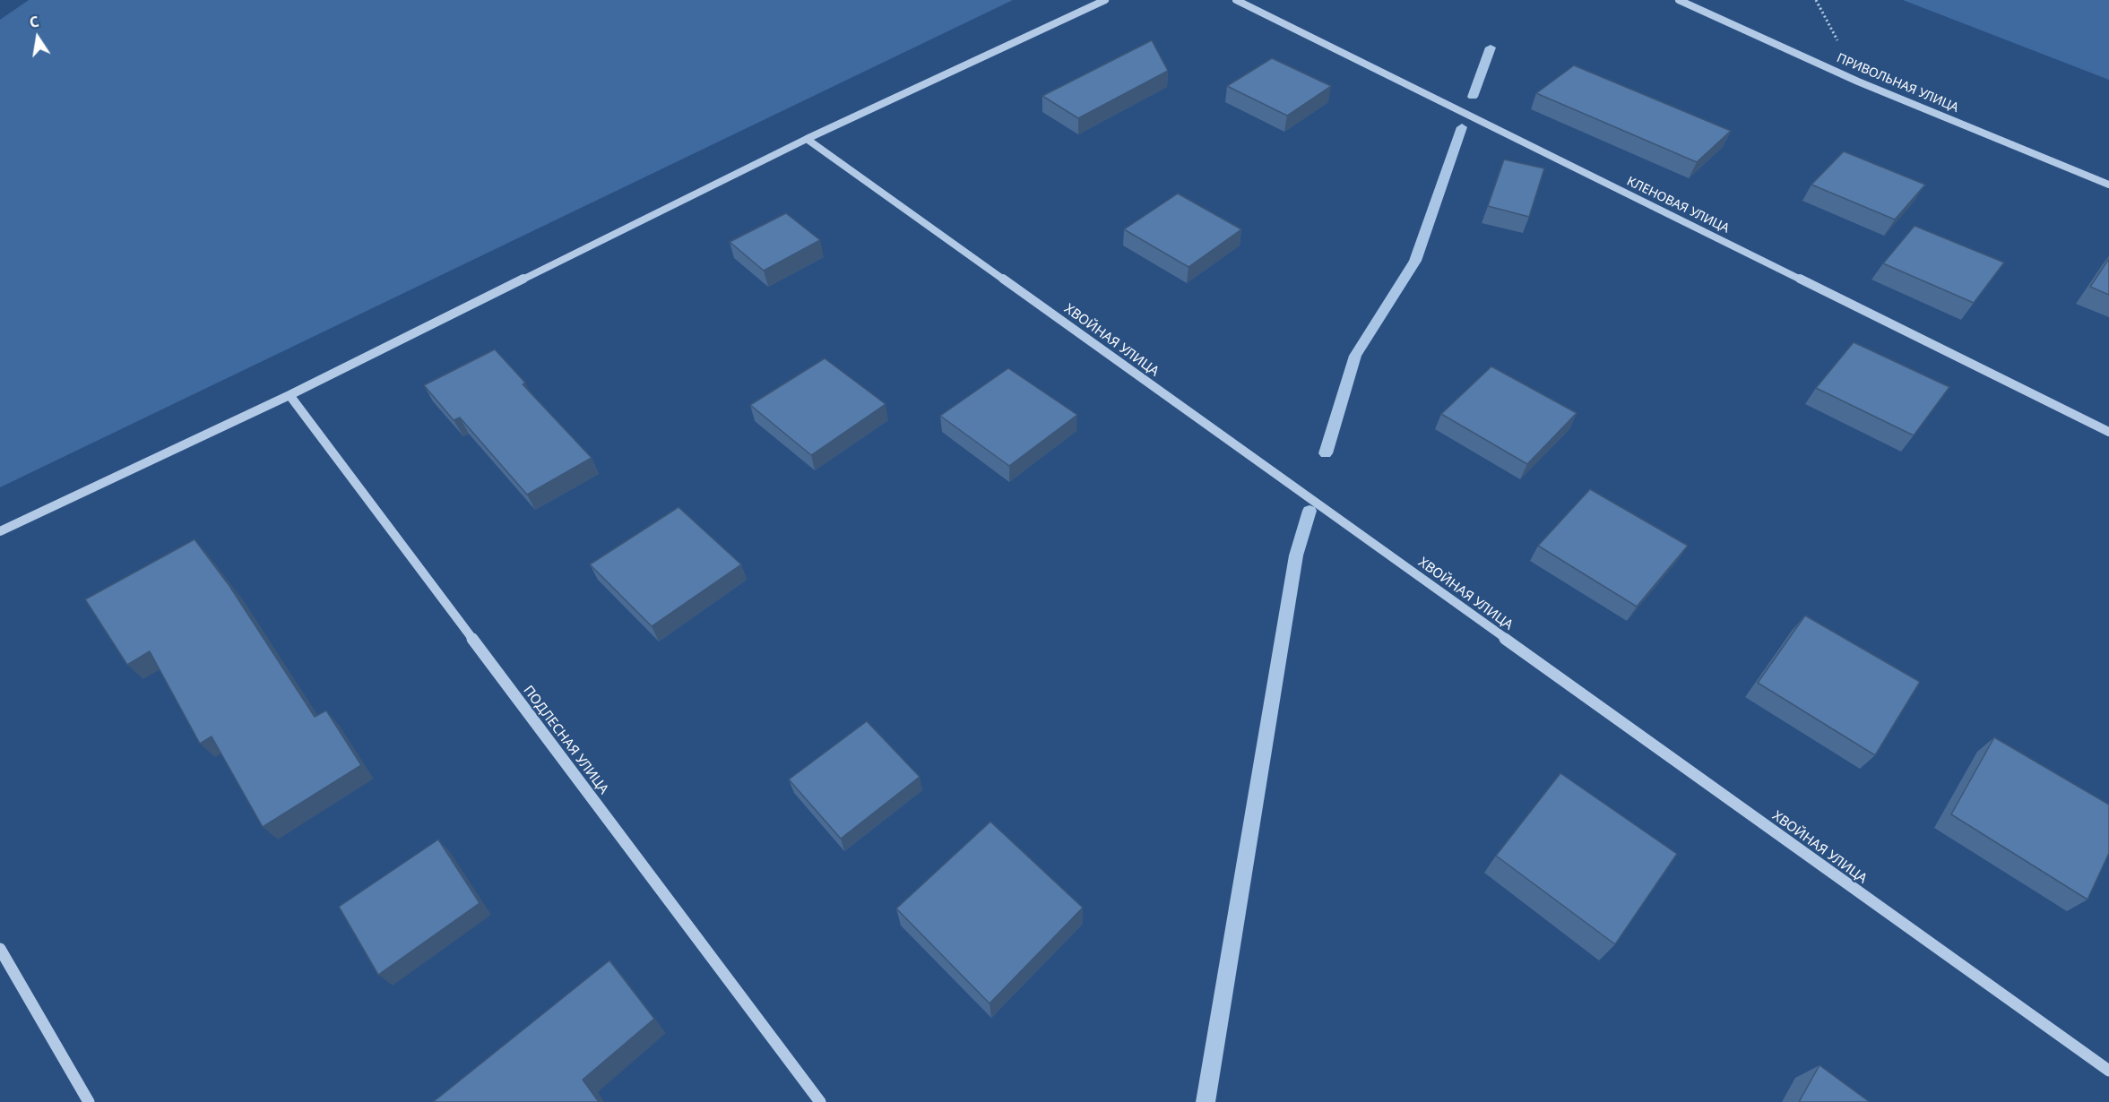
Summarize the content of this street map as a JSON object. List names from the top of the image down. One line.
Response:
{"streets":{"street":["ПРИВОЛЬНАЯ УЛИЦА","КЛЕНОВАЯ УЛИЦА","ХВОЙНАЯ УЛИЦА","ПОДЛЕСНАЯ УЛИЦА"]},"north":"top"}
